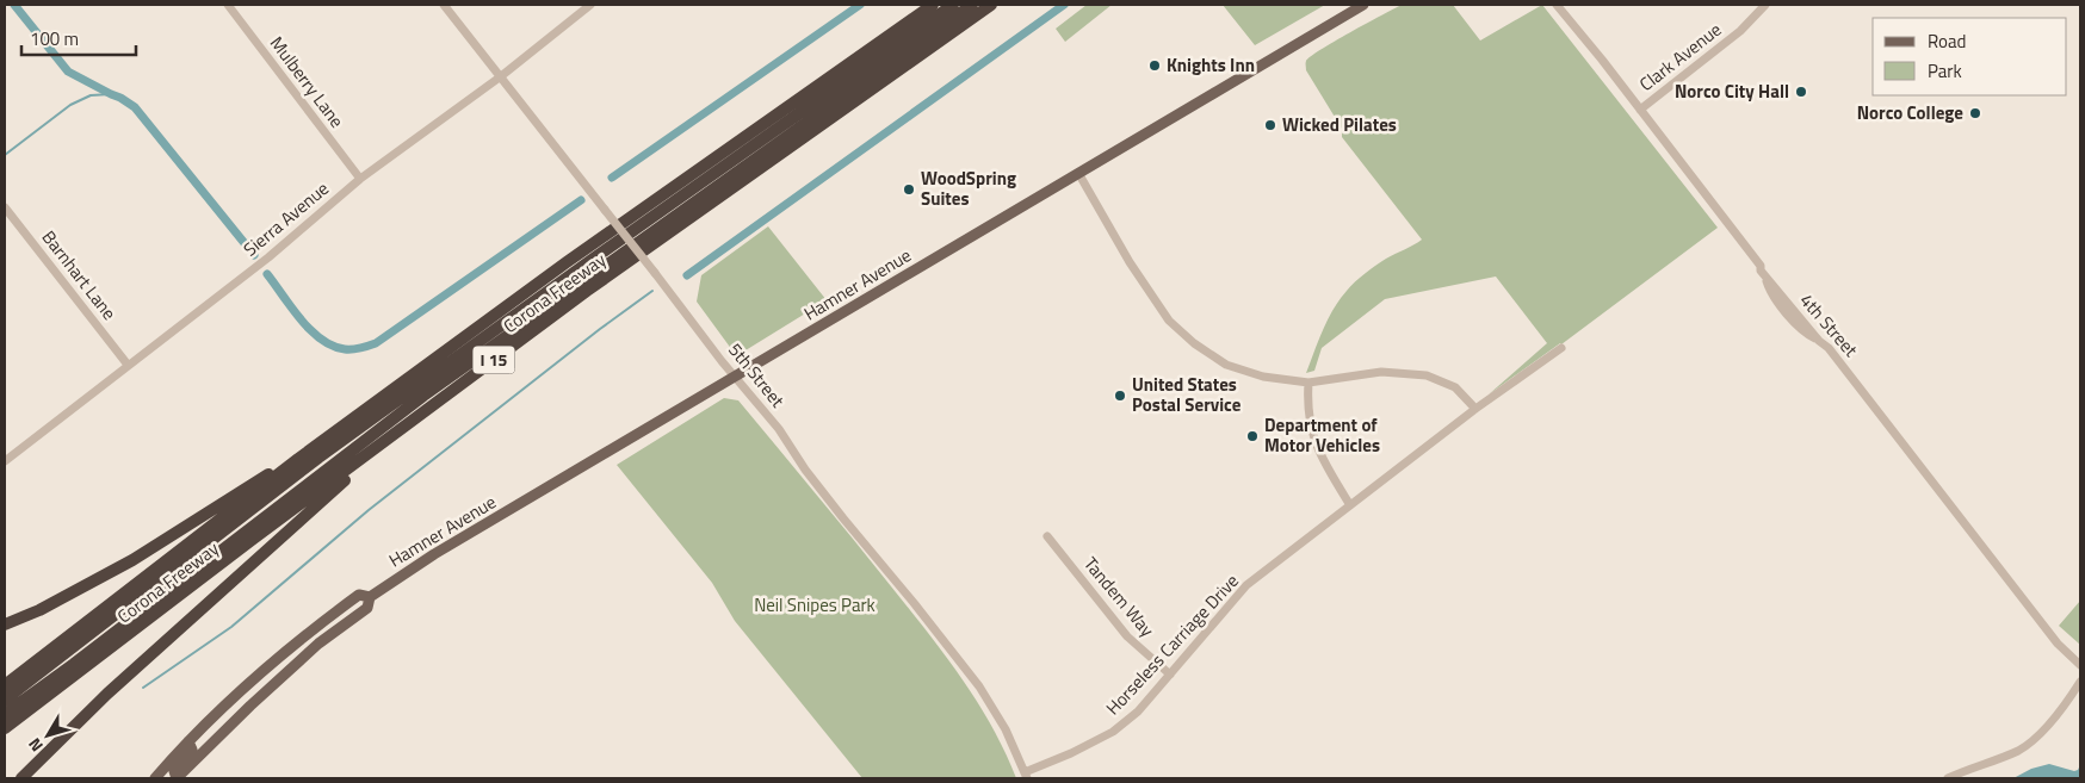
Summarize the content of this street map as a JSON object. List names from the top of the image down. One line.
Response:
{"streets":{"highway":["Corona Freeway","I 15"],"main road":["Hamner Avenue"],"street":["Clark Avenue","Mulberry Lane","Sierra Avenue","Barnhart Lane","4th Street","5th Street","Tandem Way","Horseless Carriage Drive"]},"crossings":[["Mulberry Lane","Sierra Avenue"],["Sierra Avenue","Barnhart Lane"],["Sierra Avenue","5th Street"],["Hamner Avenue","5th Street"],["5th Street","Horseless Carriage Drive"],["Tandem Way","Horseless Carriage Drive"]],"parks":["Neil Snipes Park"],"places":["Knights Inn","Norco City Hall","Norco College","Wicked Pilates","WoodSpring Suites","United States Postal Service","Department of Motor Vehicles"],"legend":["Road","Park"],"scale_bar":"100 m","north":"bottom left"}
